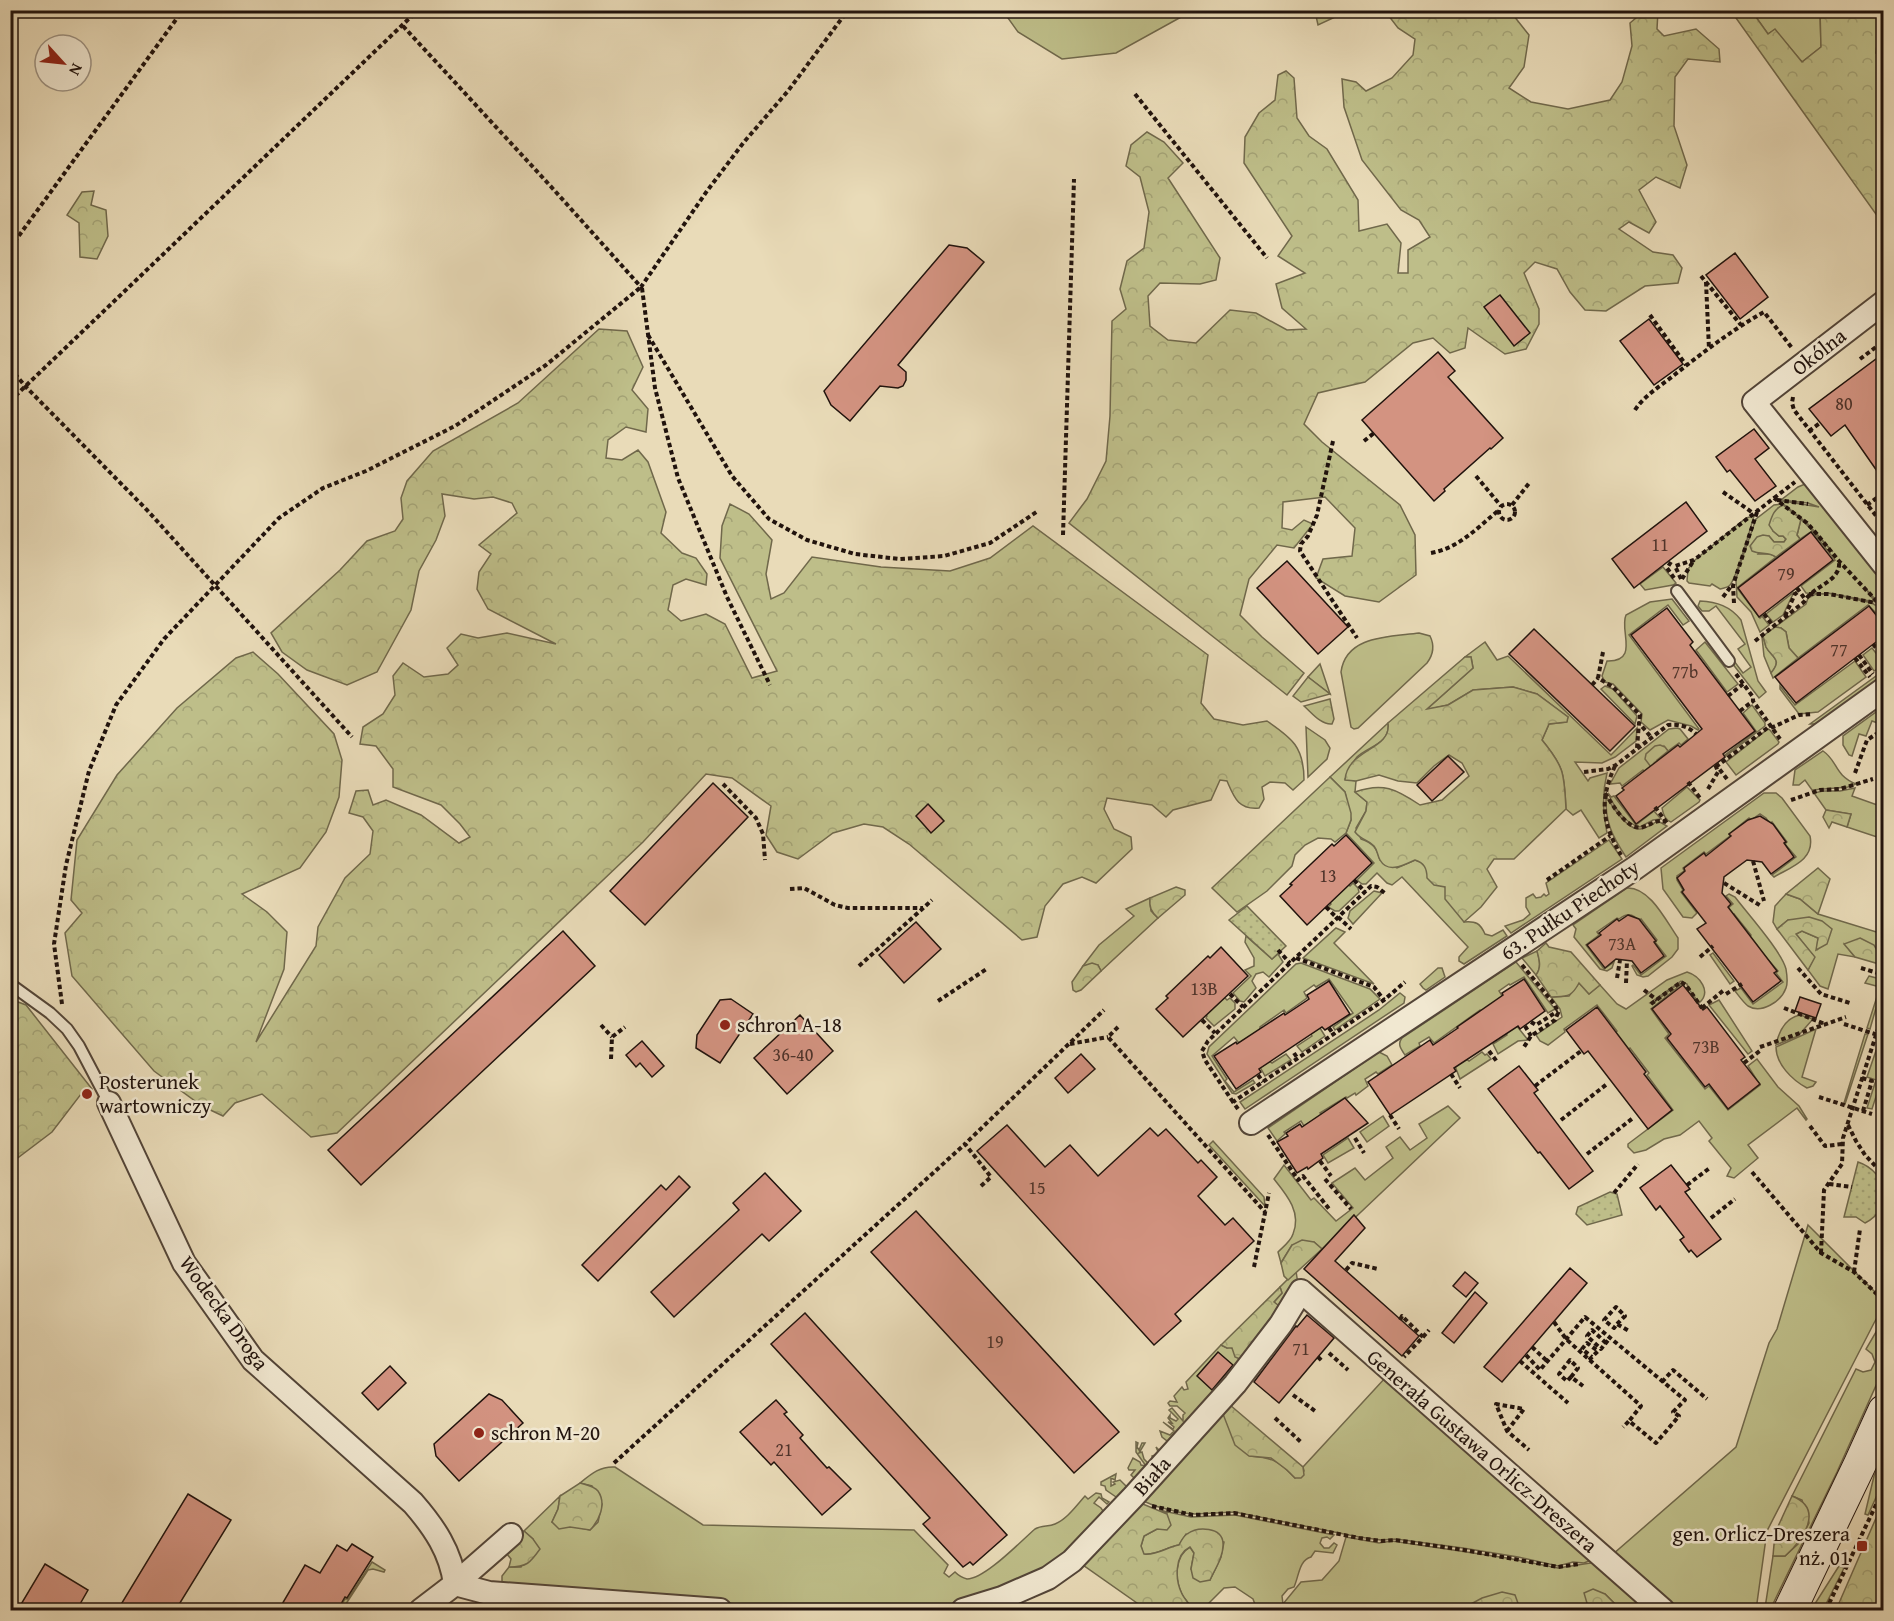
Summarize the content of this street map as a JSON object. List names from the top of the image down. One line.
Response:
{"streets":{"street":["Okólna","63. Pułku Piechoty","Wodecka Droga","Generała Gustawa Orlicz-Dreszera","Biała"]},"crossings":[["Generała Gustawa Orlicz-Dreszera","Biała"]],"places":{"other":["schron A-18","Posterunek wartowniczy","schron M-20"],"transit":["gen. Orlicz-Dreszera nż. 01"]},"house_numbers":["80","11","79","77","77b","13","73A","13B","73B","36-40","15","19","71","21"],"north":"bottom right"}
